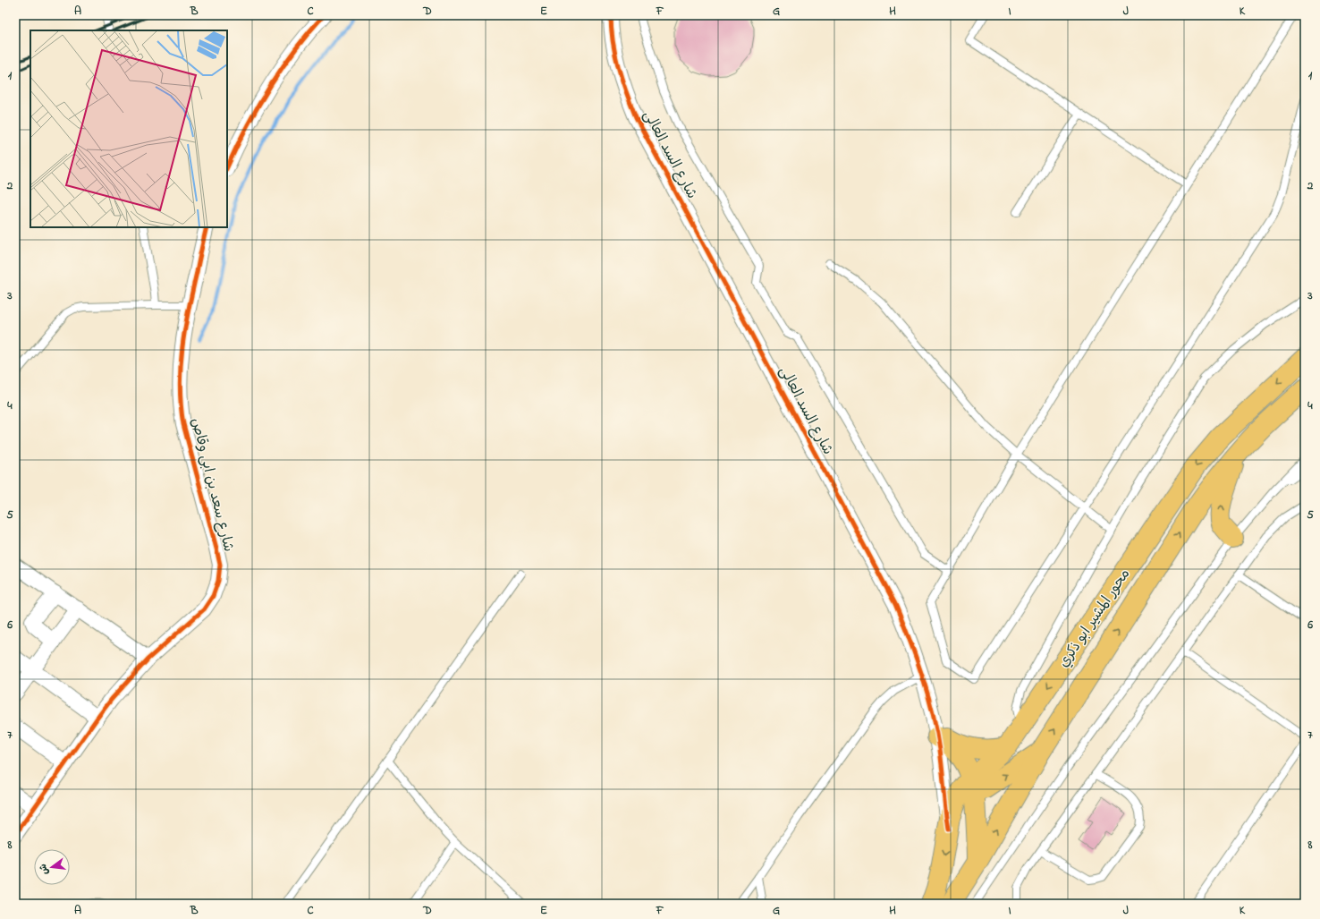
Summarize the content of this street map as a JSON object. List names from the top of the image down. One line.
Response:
{"streets":{"main road":["محور المشير ابو ذكري"],"street":["شارع السد العالى","شارع سعد بن ابى وقاص"]},"crossings":[["شارع السد العالى","محور المشير ابو ذكري"]],"north":"left","grid":{"columns":["A","B","C","D","E","F","G","H","I","J","K"],"rows":["1","2","3","4","5","6","7","8"]}}
